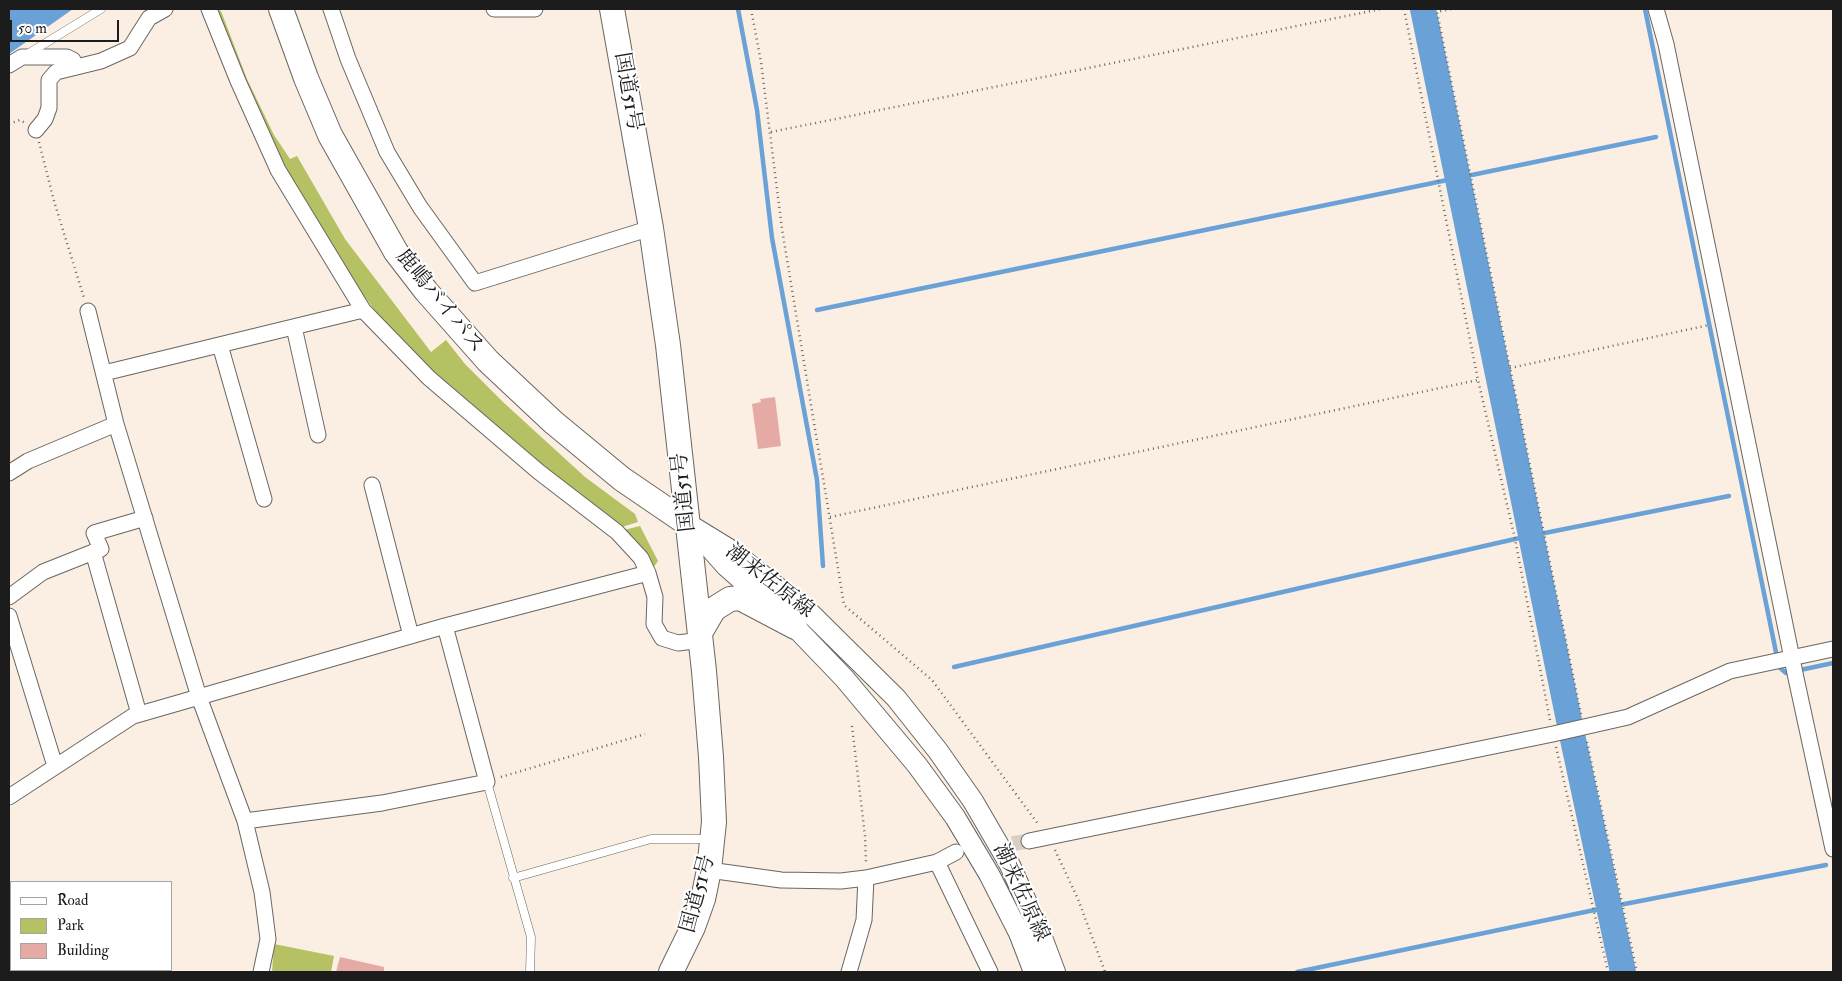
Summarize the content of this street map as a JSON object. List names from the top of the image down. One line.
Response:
{"streets":{"highway":["国道51号","鹿嶋バイパス"],"main road":["潮来佐原線"]},"crossings":[["国道51号","鹿嶋バイパス"],["国道51号","潮来佐原線"],["鹿嶋バイパス","潮来佐原線"]],"legend":["Road","Park","Building"],"scale_bar":"50 m"}
